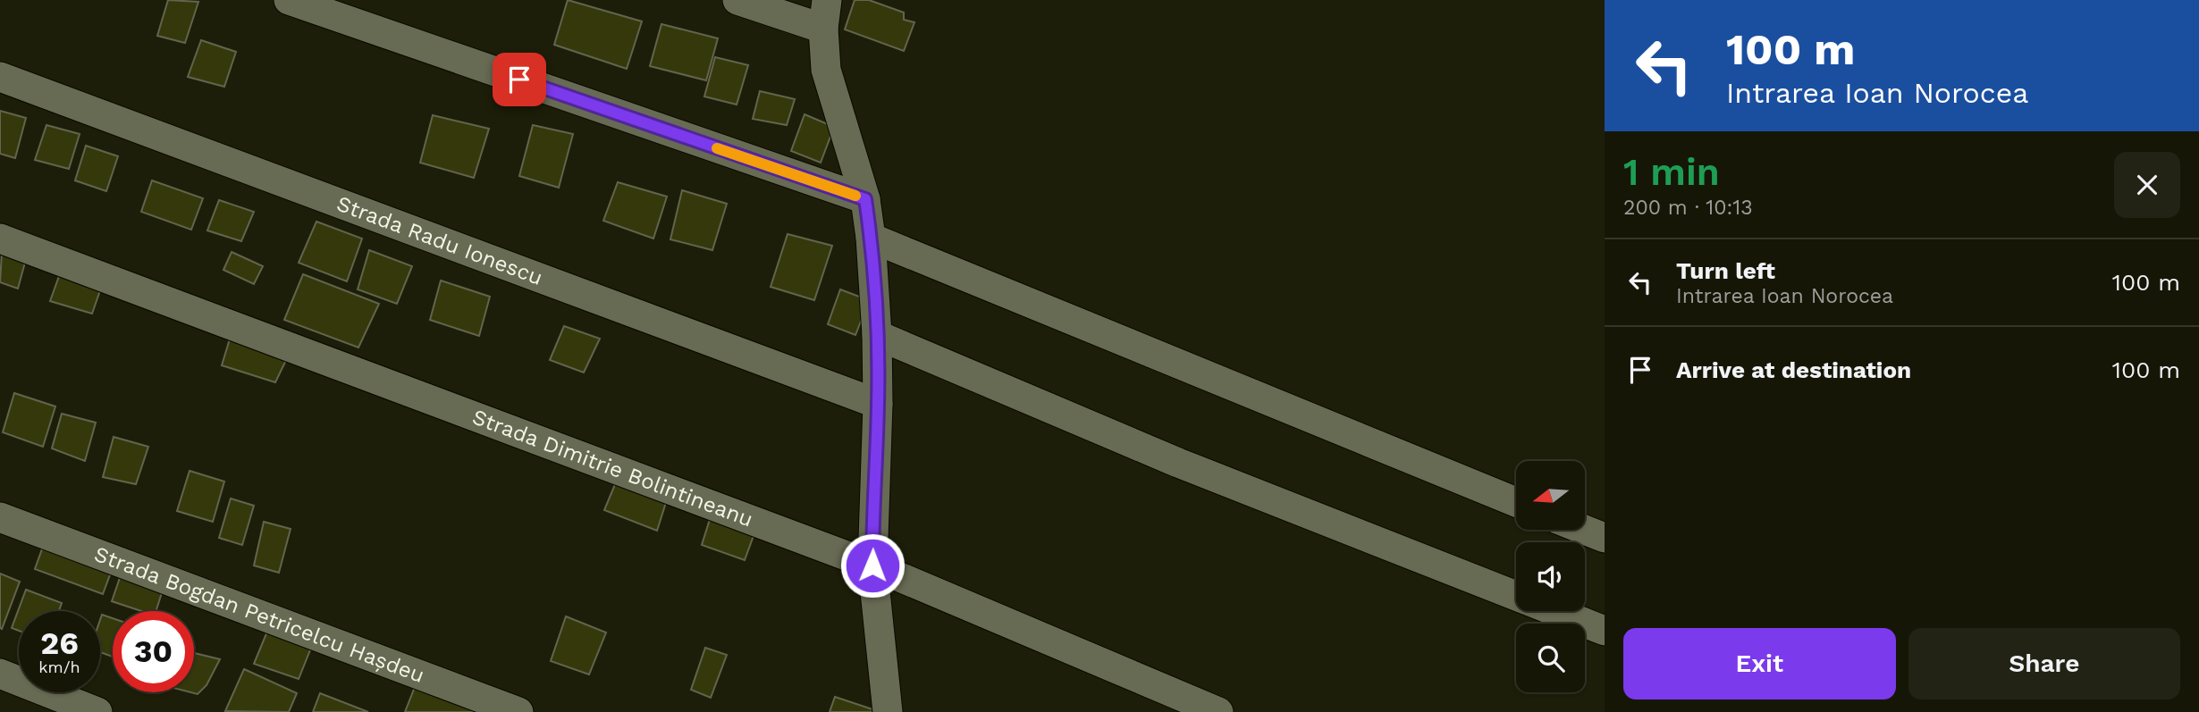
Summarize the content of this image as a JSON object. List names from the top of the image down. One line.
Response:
{"streets":{"street":["Strada Radu Ionescu","Strada Dimitrie Bolintineanu","Strada Bogdan Petricelcu Hașdeu"]},"north":"left","page":{"turn":["100 m","Intrarea Ioan Norocea"],"heading":["1 min","200 m · 10:13"],"list":[{"name":"Turn left","note":"Intrarea Ioan Norocea","value":"100 m"},{"name":"Arrive at destination","value":"100 m"}],"speed":"26 km/h","limit":"30","buttons":["Exit","Share"]}}
